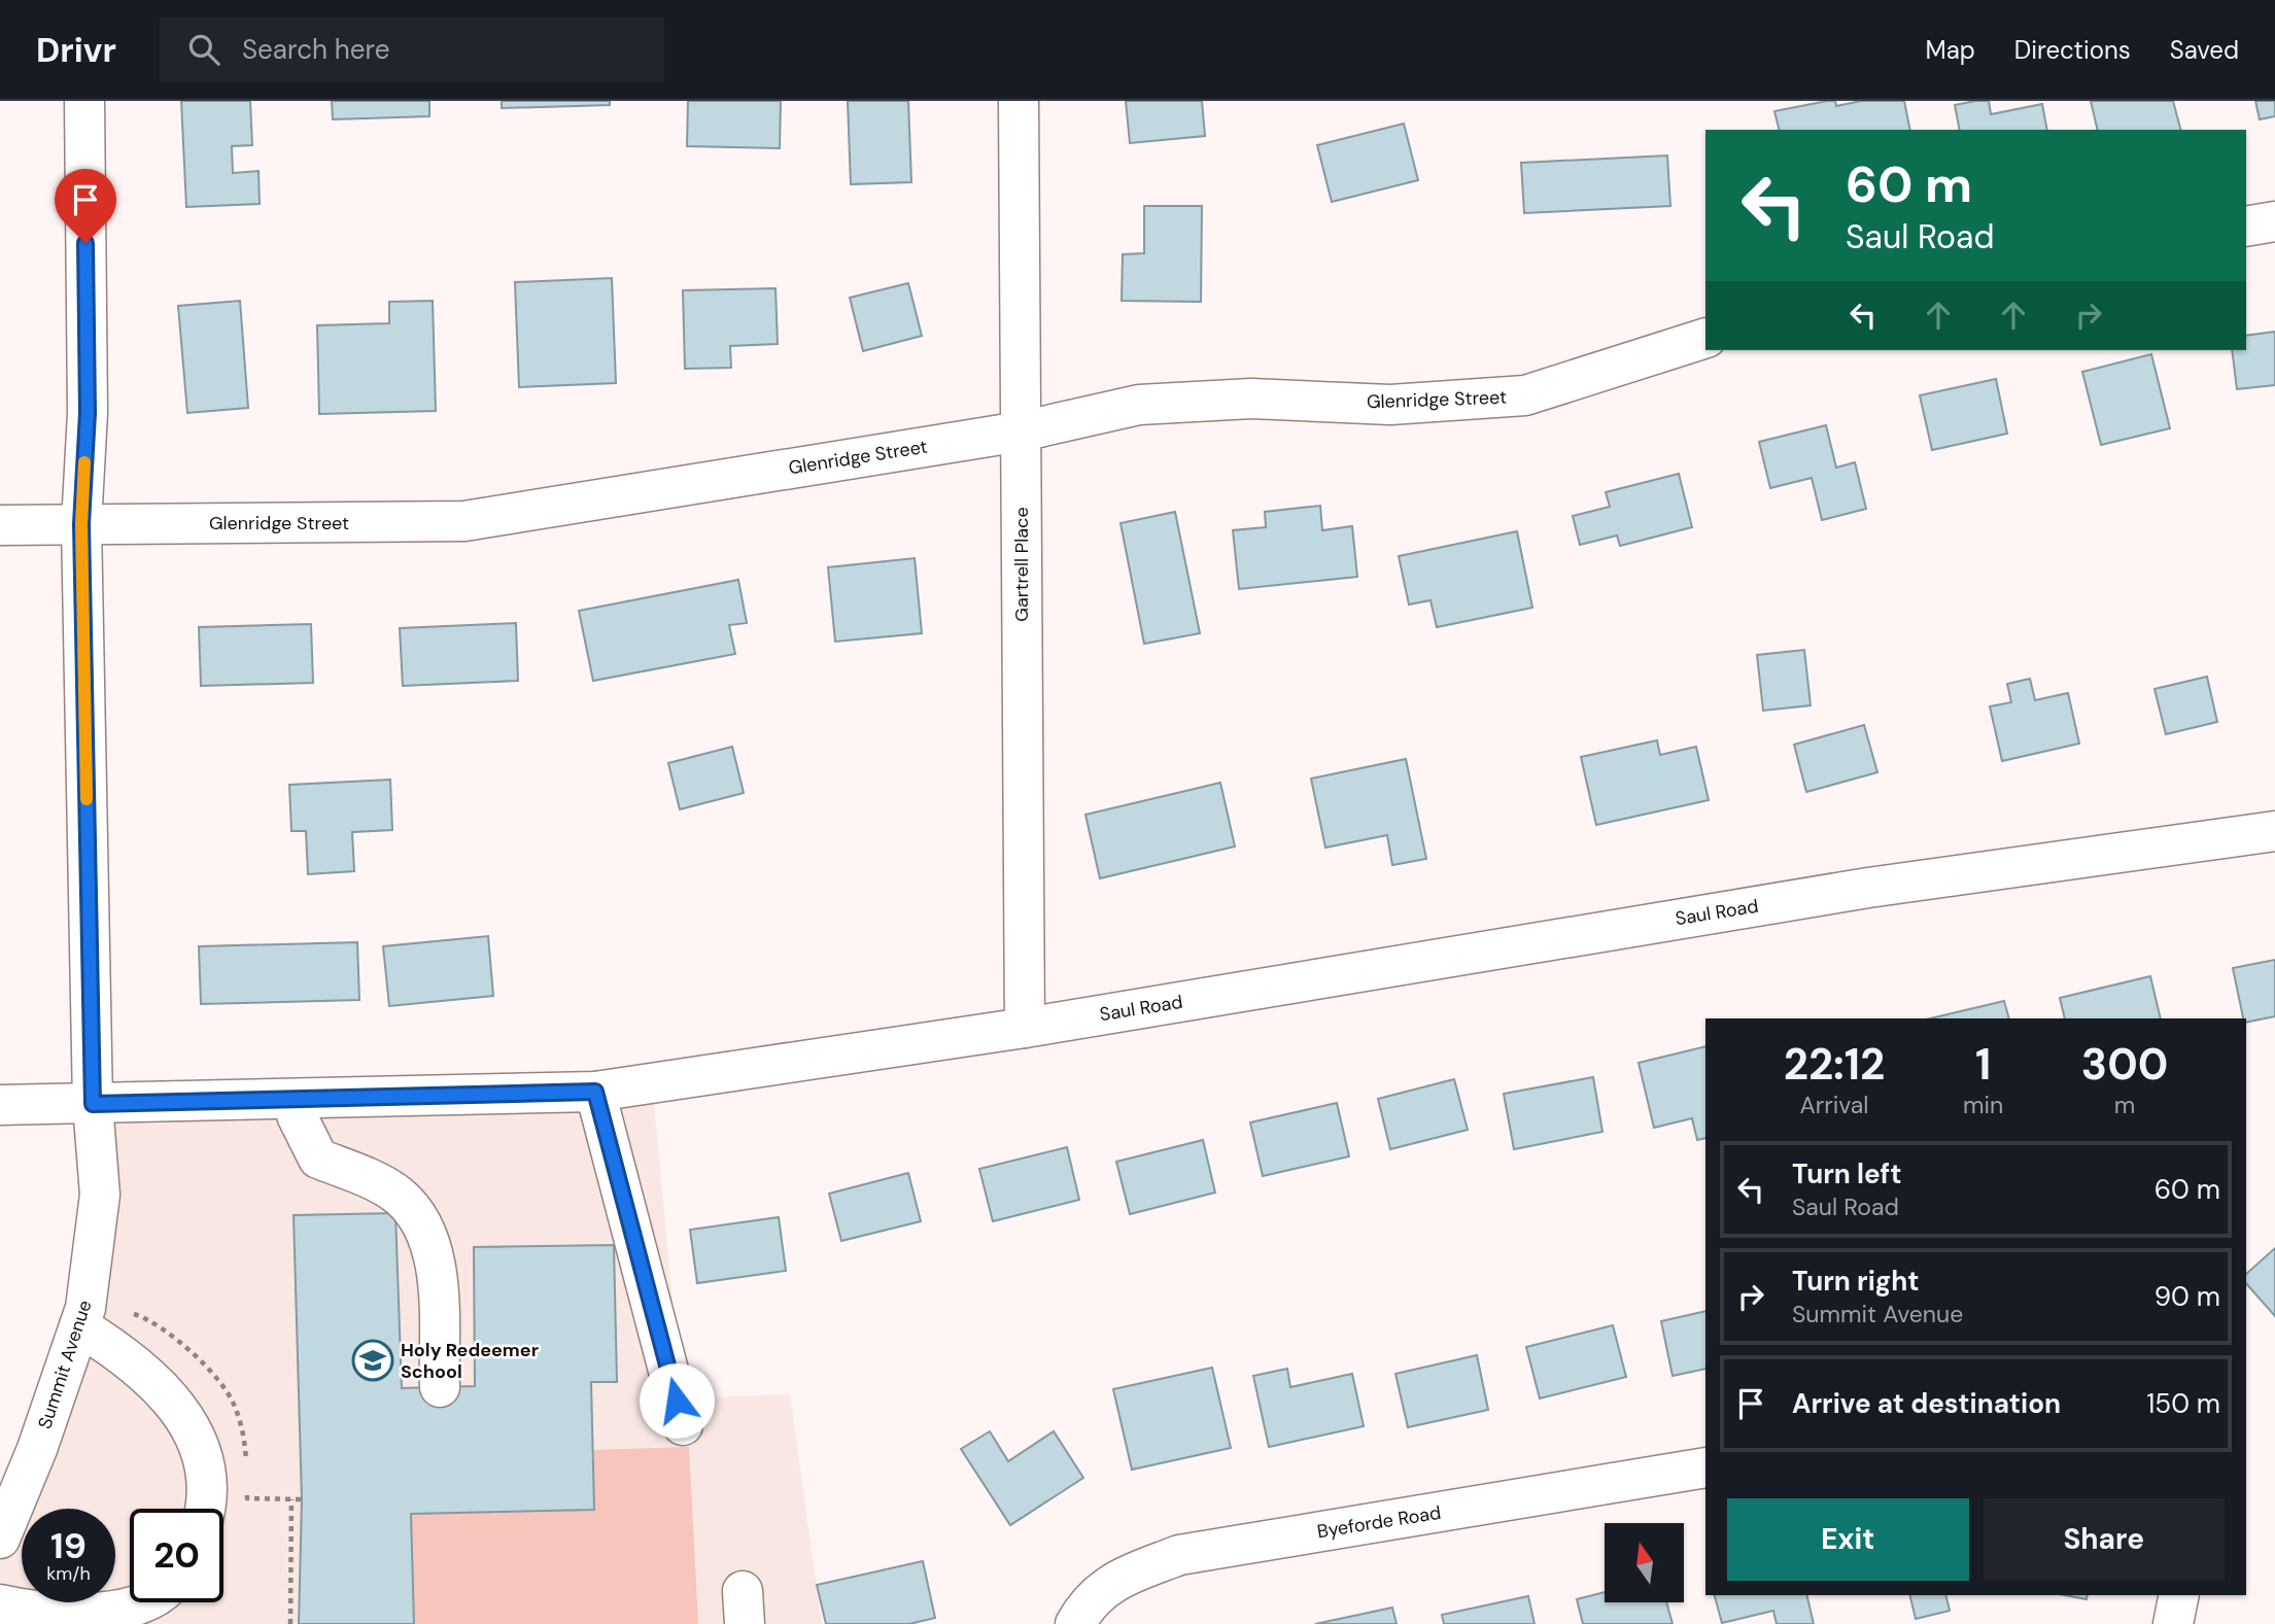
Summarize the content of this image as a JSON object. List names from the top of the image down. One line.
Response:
{"streets":{"street":["Glenridge Street","Gartrell Place","Saul Road","Summit Avenue","Byeforde Road"]},"crossings":[["Glenridge Street","Gartrell Place"],["Glenridge Street","Summit Avenue"],["Gartrell Place","Saul Road"],["Saul Road","Summit Avenue"]],"places":{"school or university":["Holy Redeemer School"]},"north":"top","page":{"header":"Drivr","search":"Search here","nav":["Map","Directions","Saved"],"turn":["60 m","Saul Road"],"eta":["22:12","Arrival","1","min","300","m"],"list":[{"name":"Turn left","note":"Saul Road","value":"60 m"},{"name":"Turn right","note":"Summit Avenue","value":"90 m"},{"name":"Arrive at destination","value":"150 m"}],"buttons":["Exit","Share"],"speed":"19 km/h","limit":"20"}}
